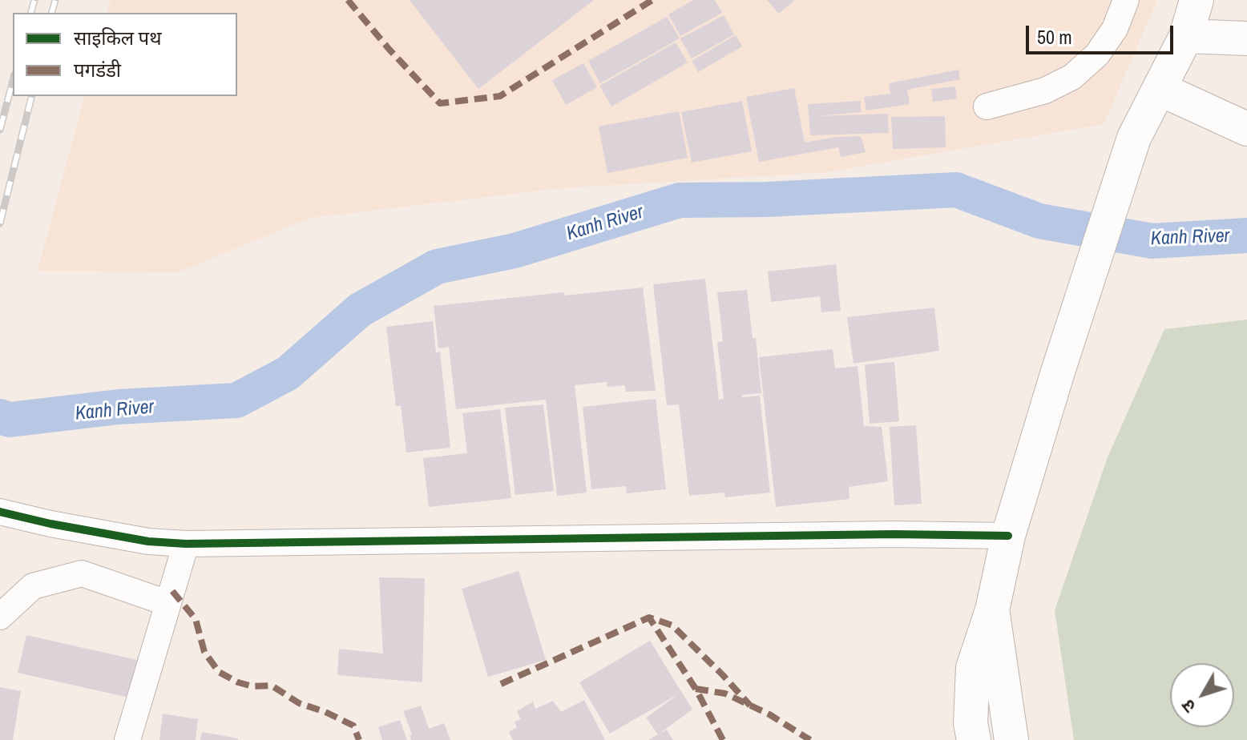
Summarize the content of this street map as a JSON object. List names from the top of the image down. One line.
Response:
{"water":["Kanh River"],"legend":["साइकिल पथ","पगडंडी"],"scale_bar":"50 m","north":"bottom left"}
